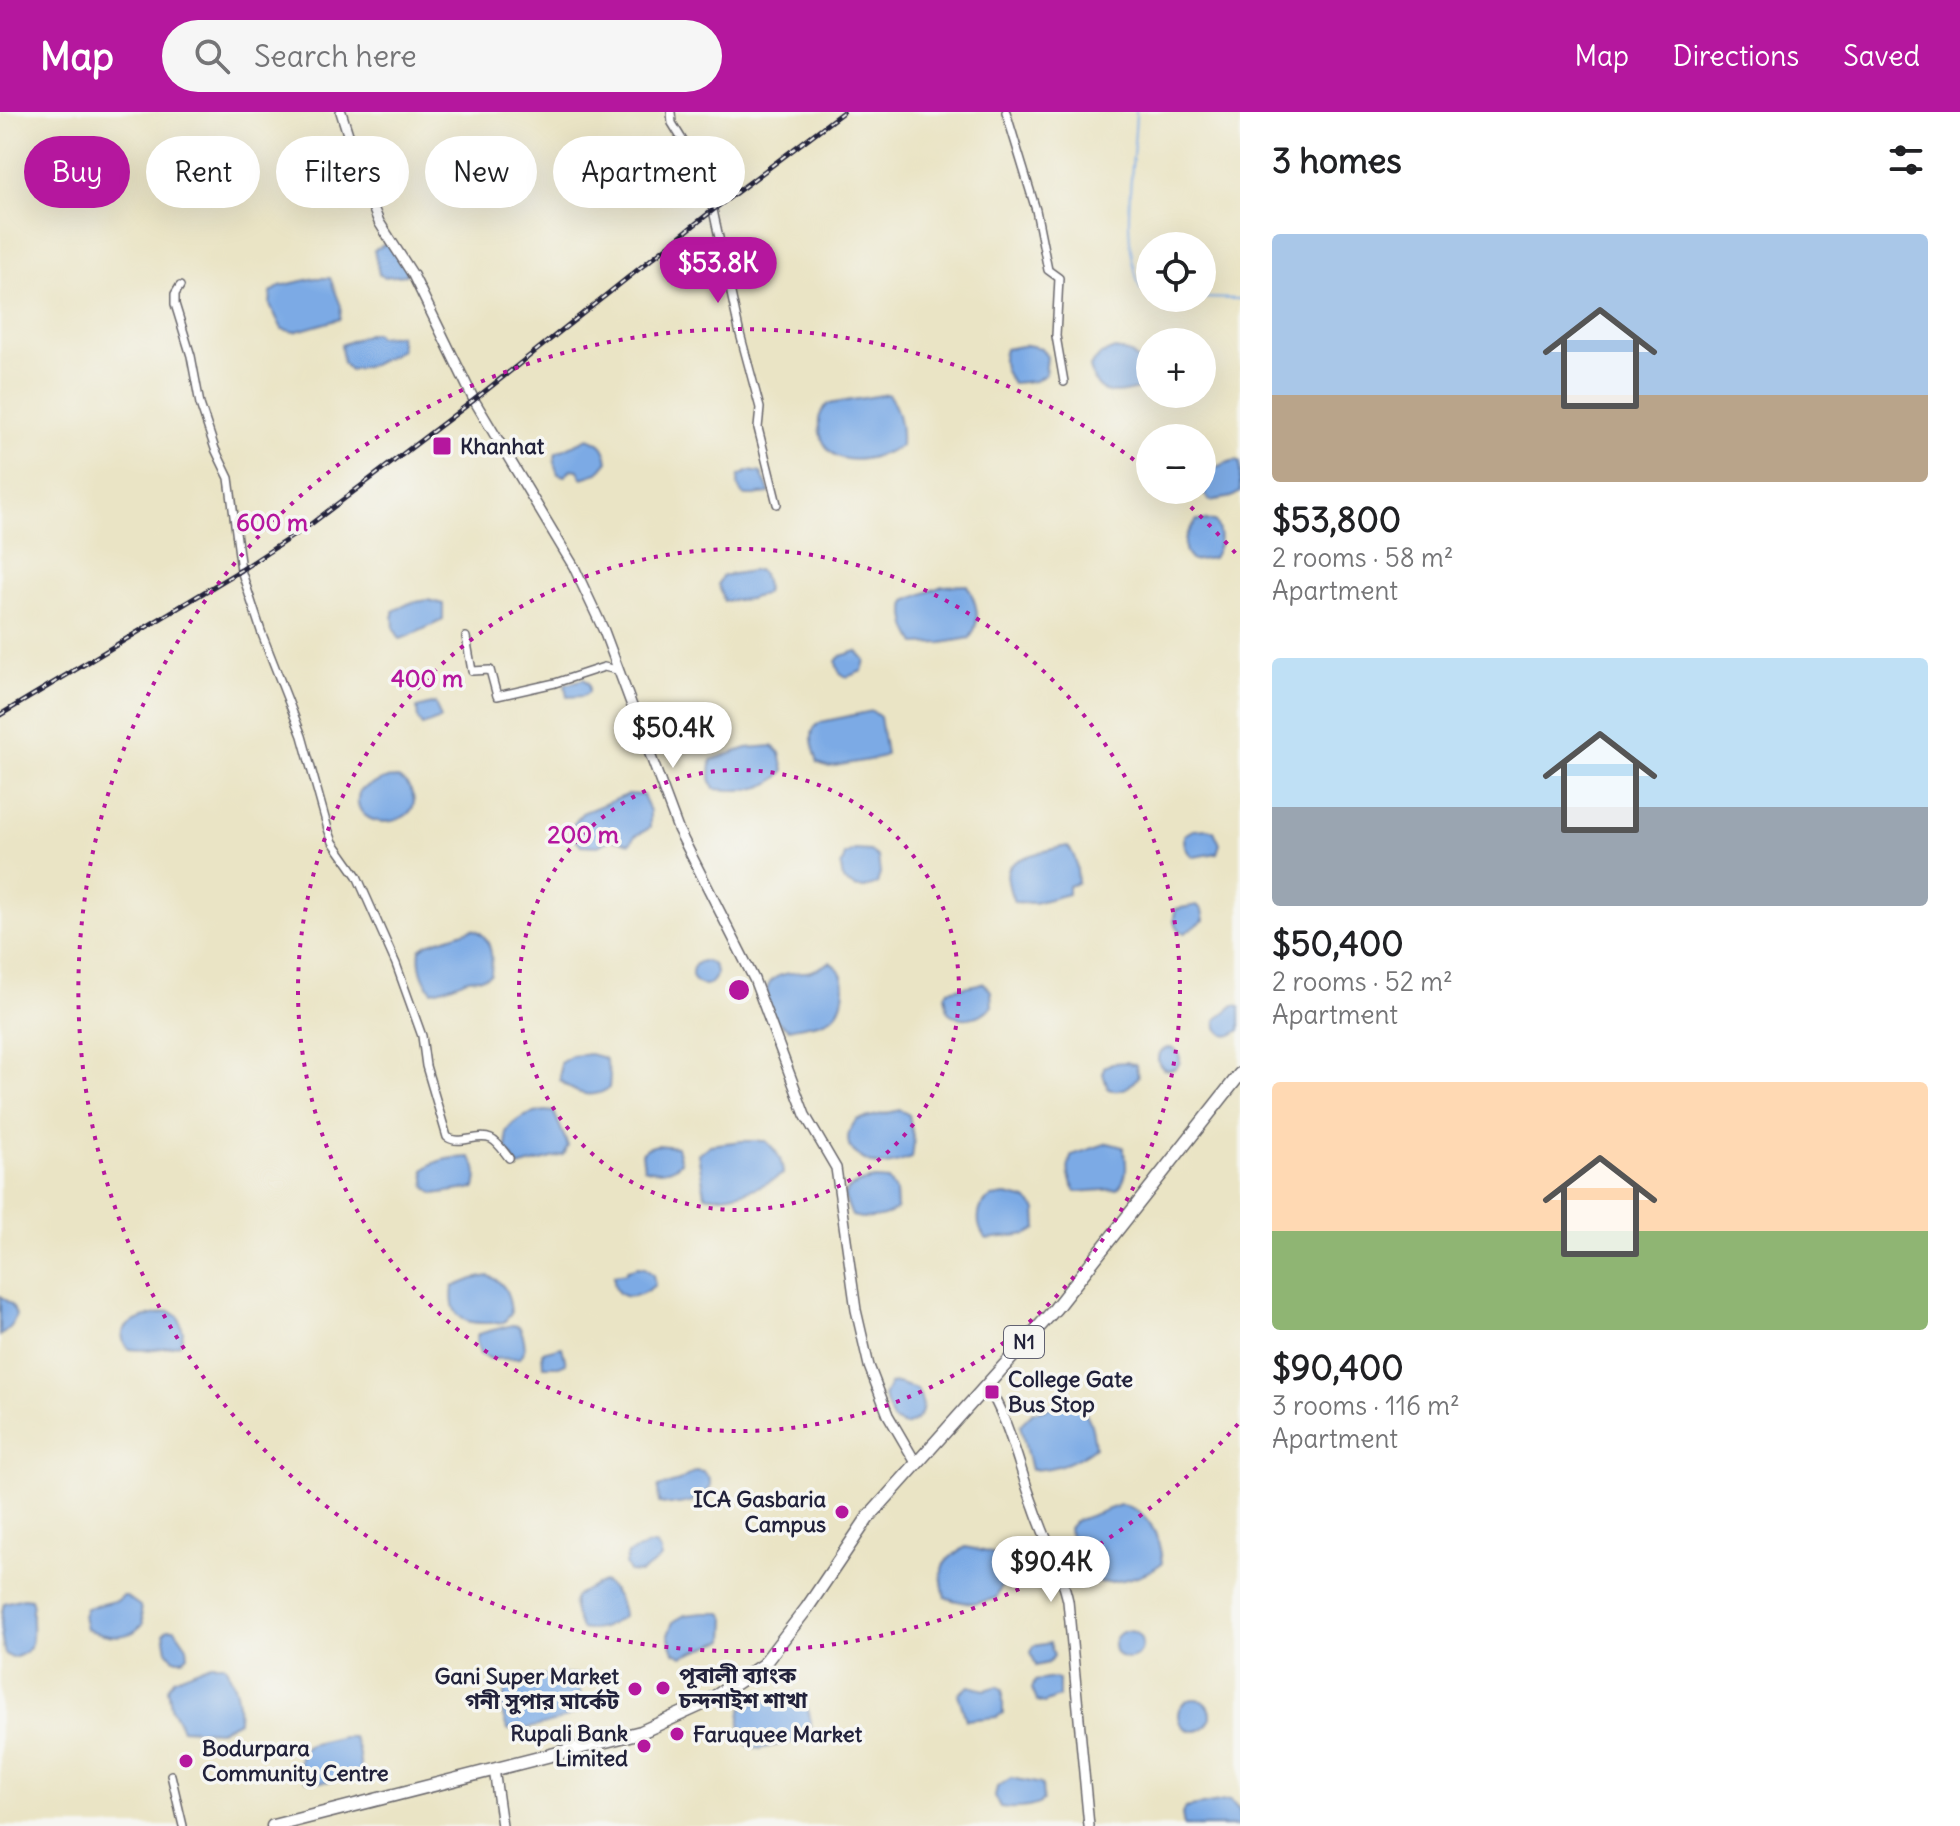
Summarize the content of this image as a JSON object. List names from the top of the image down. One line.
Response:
{"streets":{"highway":["N1"]},"places":{"transit":["Khanhat","College Gate Bus Stop"],"other":["ICA Gasbaria Campus","পূবালী ব্যাংক চন্দনাইশ শাখা","Gani Super Market গনী সুপার মার্কেট","Faruquee Market","Rupali Bank Limited","Bodurpara Community Centre"]},"page":{"header":"Map","search":"Search here","nav":["Map","Directions","Saved"],"heading":"3 homes","chip":["Buy","Rent","Filters","New","Apartment"],"list":[{"name":"$53,800","note":"2 rooms · 58 m² · Apartment"},{"name":"$50,400","note":"2 rooms · 52 m² · Apartment"},{"name":"$90,400","note":"3 rooms · 116 m² · Apartment"}],"map_buttons":["+","−"],"price":["$53.8K","$50.4K","$90.4K"]},"rings":["600 m","400 m","200 m"]}
